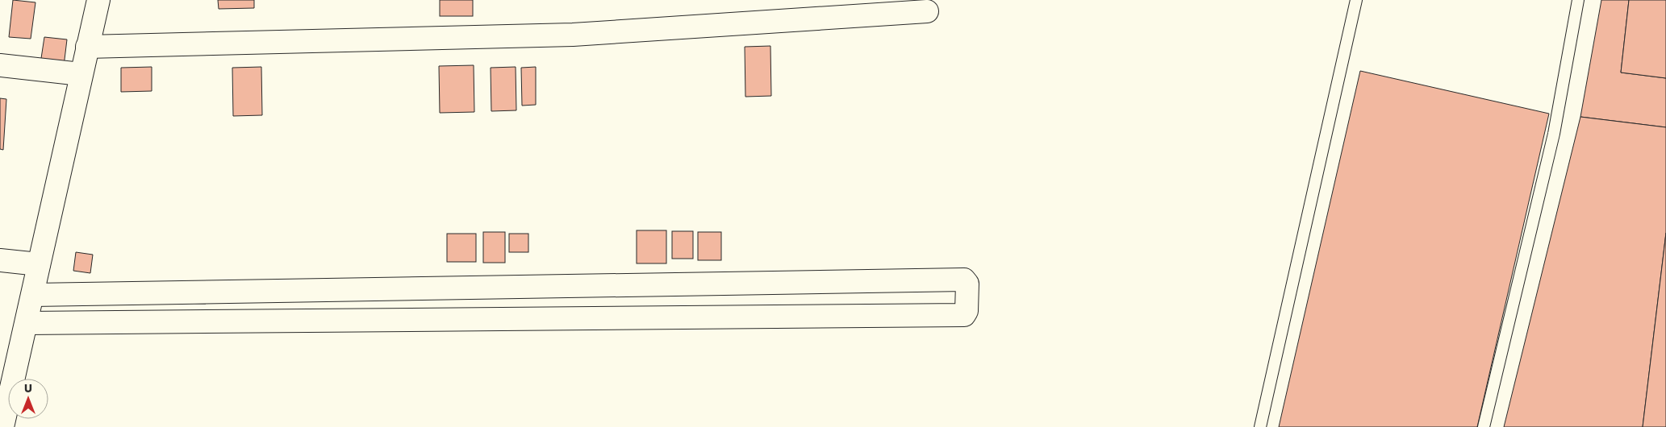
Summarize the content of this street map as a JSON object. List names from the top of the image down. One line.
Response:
{"north":"top"}
